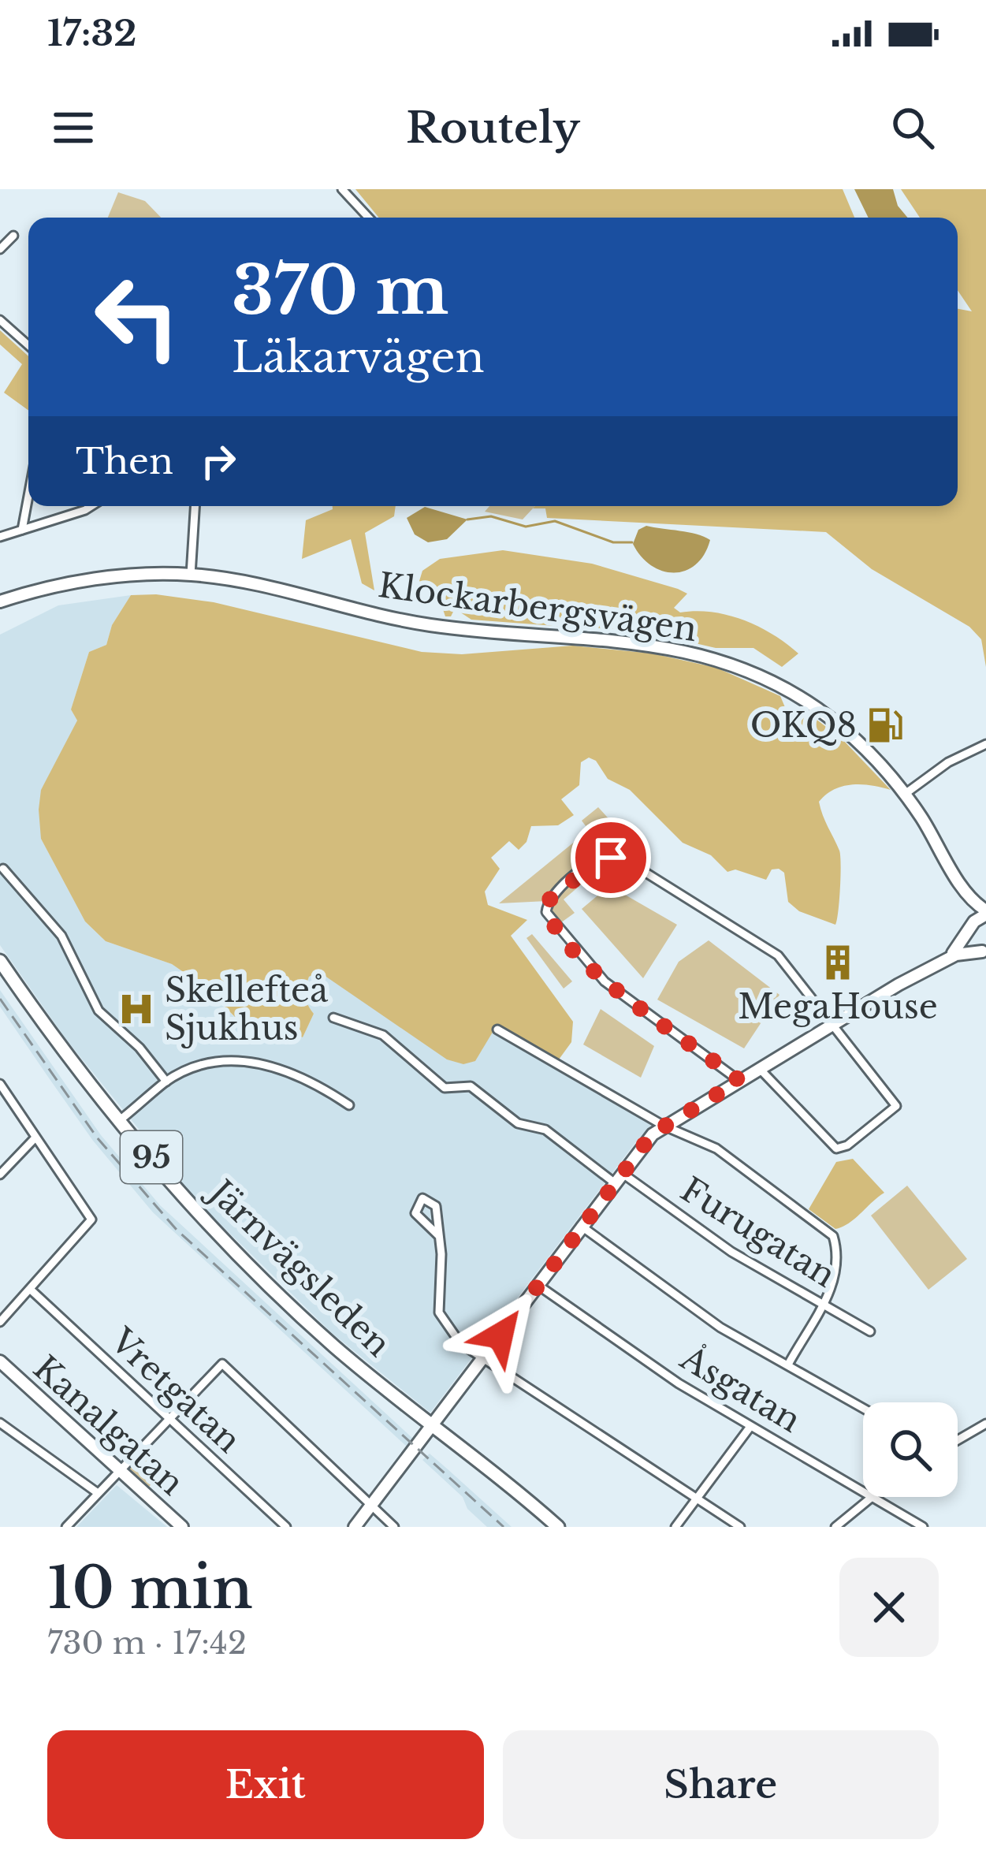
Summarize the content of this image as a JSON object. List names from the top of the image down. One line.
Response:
{"streets":{"main road":["Klockarbergsvägen","95","Järnvägsleden","Kanalgatan"],"street":["Furugatan","Åsgatan","Vretgatan"]},"crossings":[["95","Järnvägsleden"]],"places":{"fuel station":["OKQ8"],"building":["MegaHouse"],"hospital":["Skellefteå Sjukhus"]},"page":{"status":"17:32","header":"Routely","turn":["370 m","Läkarvägen"],"then":"Then","heading":["10 min","730 m · 17:42"],"buttons":["Exit","Share"]}}
